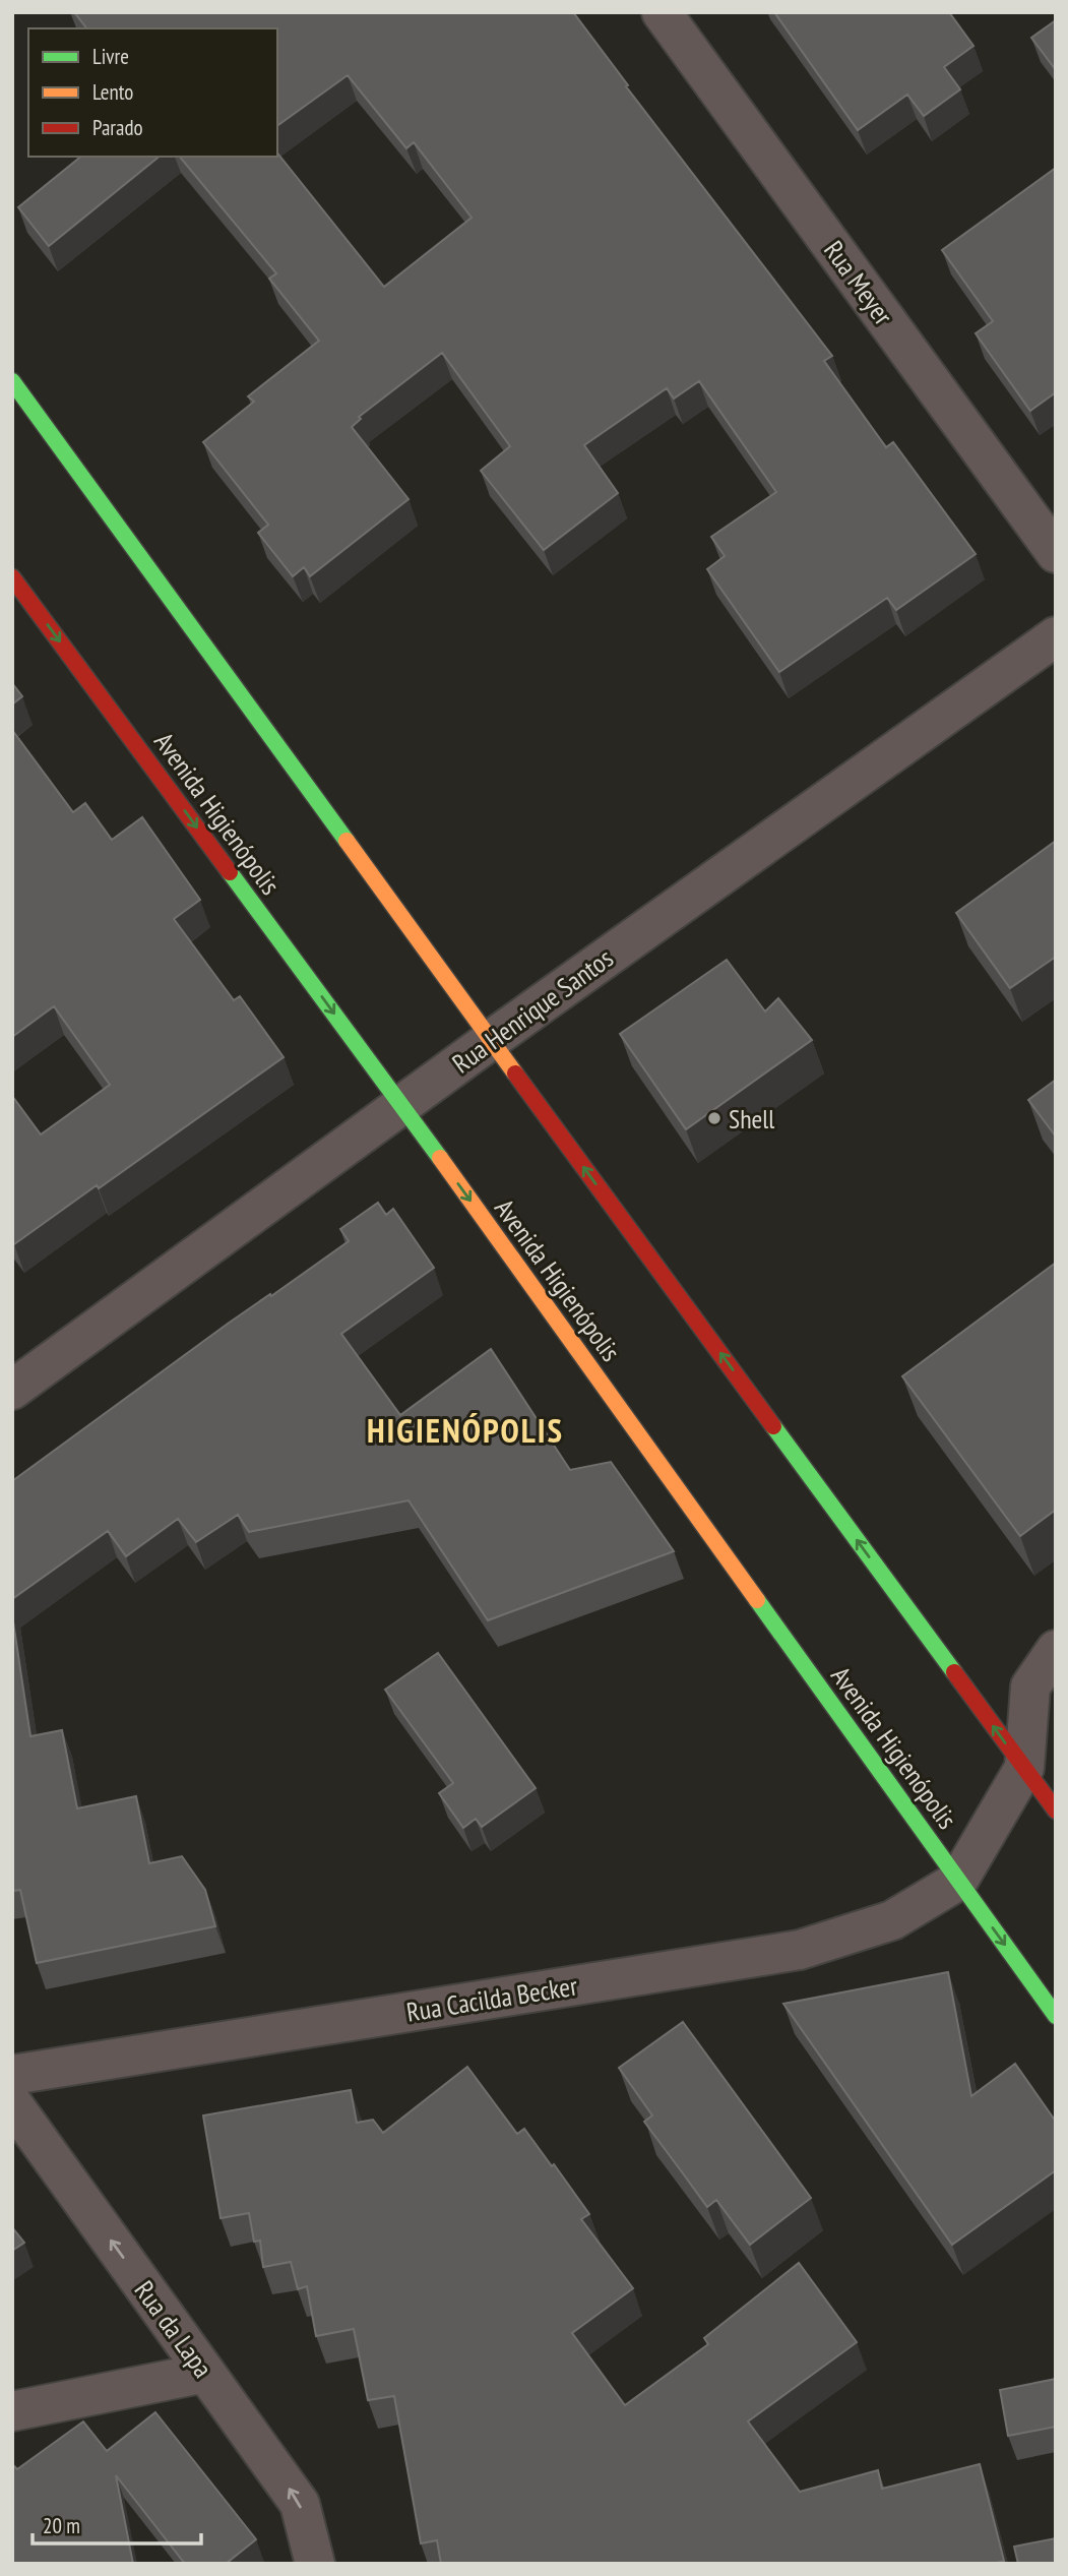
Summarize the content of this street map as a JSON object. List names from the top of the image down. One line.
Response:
{"streets":{"main road":["Avenida Higienópolis"],"street":["Rua Meyer","Rua Henrique Santos","Rua Cacilda Becker","Rua da Lapa"]},"crossings":[["Avenida Higienópolis","Rua Henrique Santos"],["Avenida Higienópolis","Rua Cacilda Becker"]],"one_way":["Rua da Lapa"],"districts":["HIGIENÓPOLIS"],"places":["Shell"],"legend":["Livre","Lento","Parado"],"scale_bar":"20 m"}
